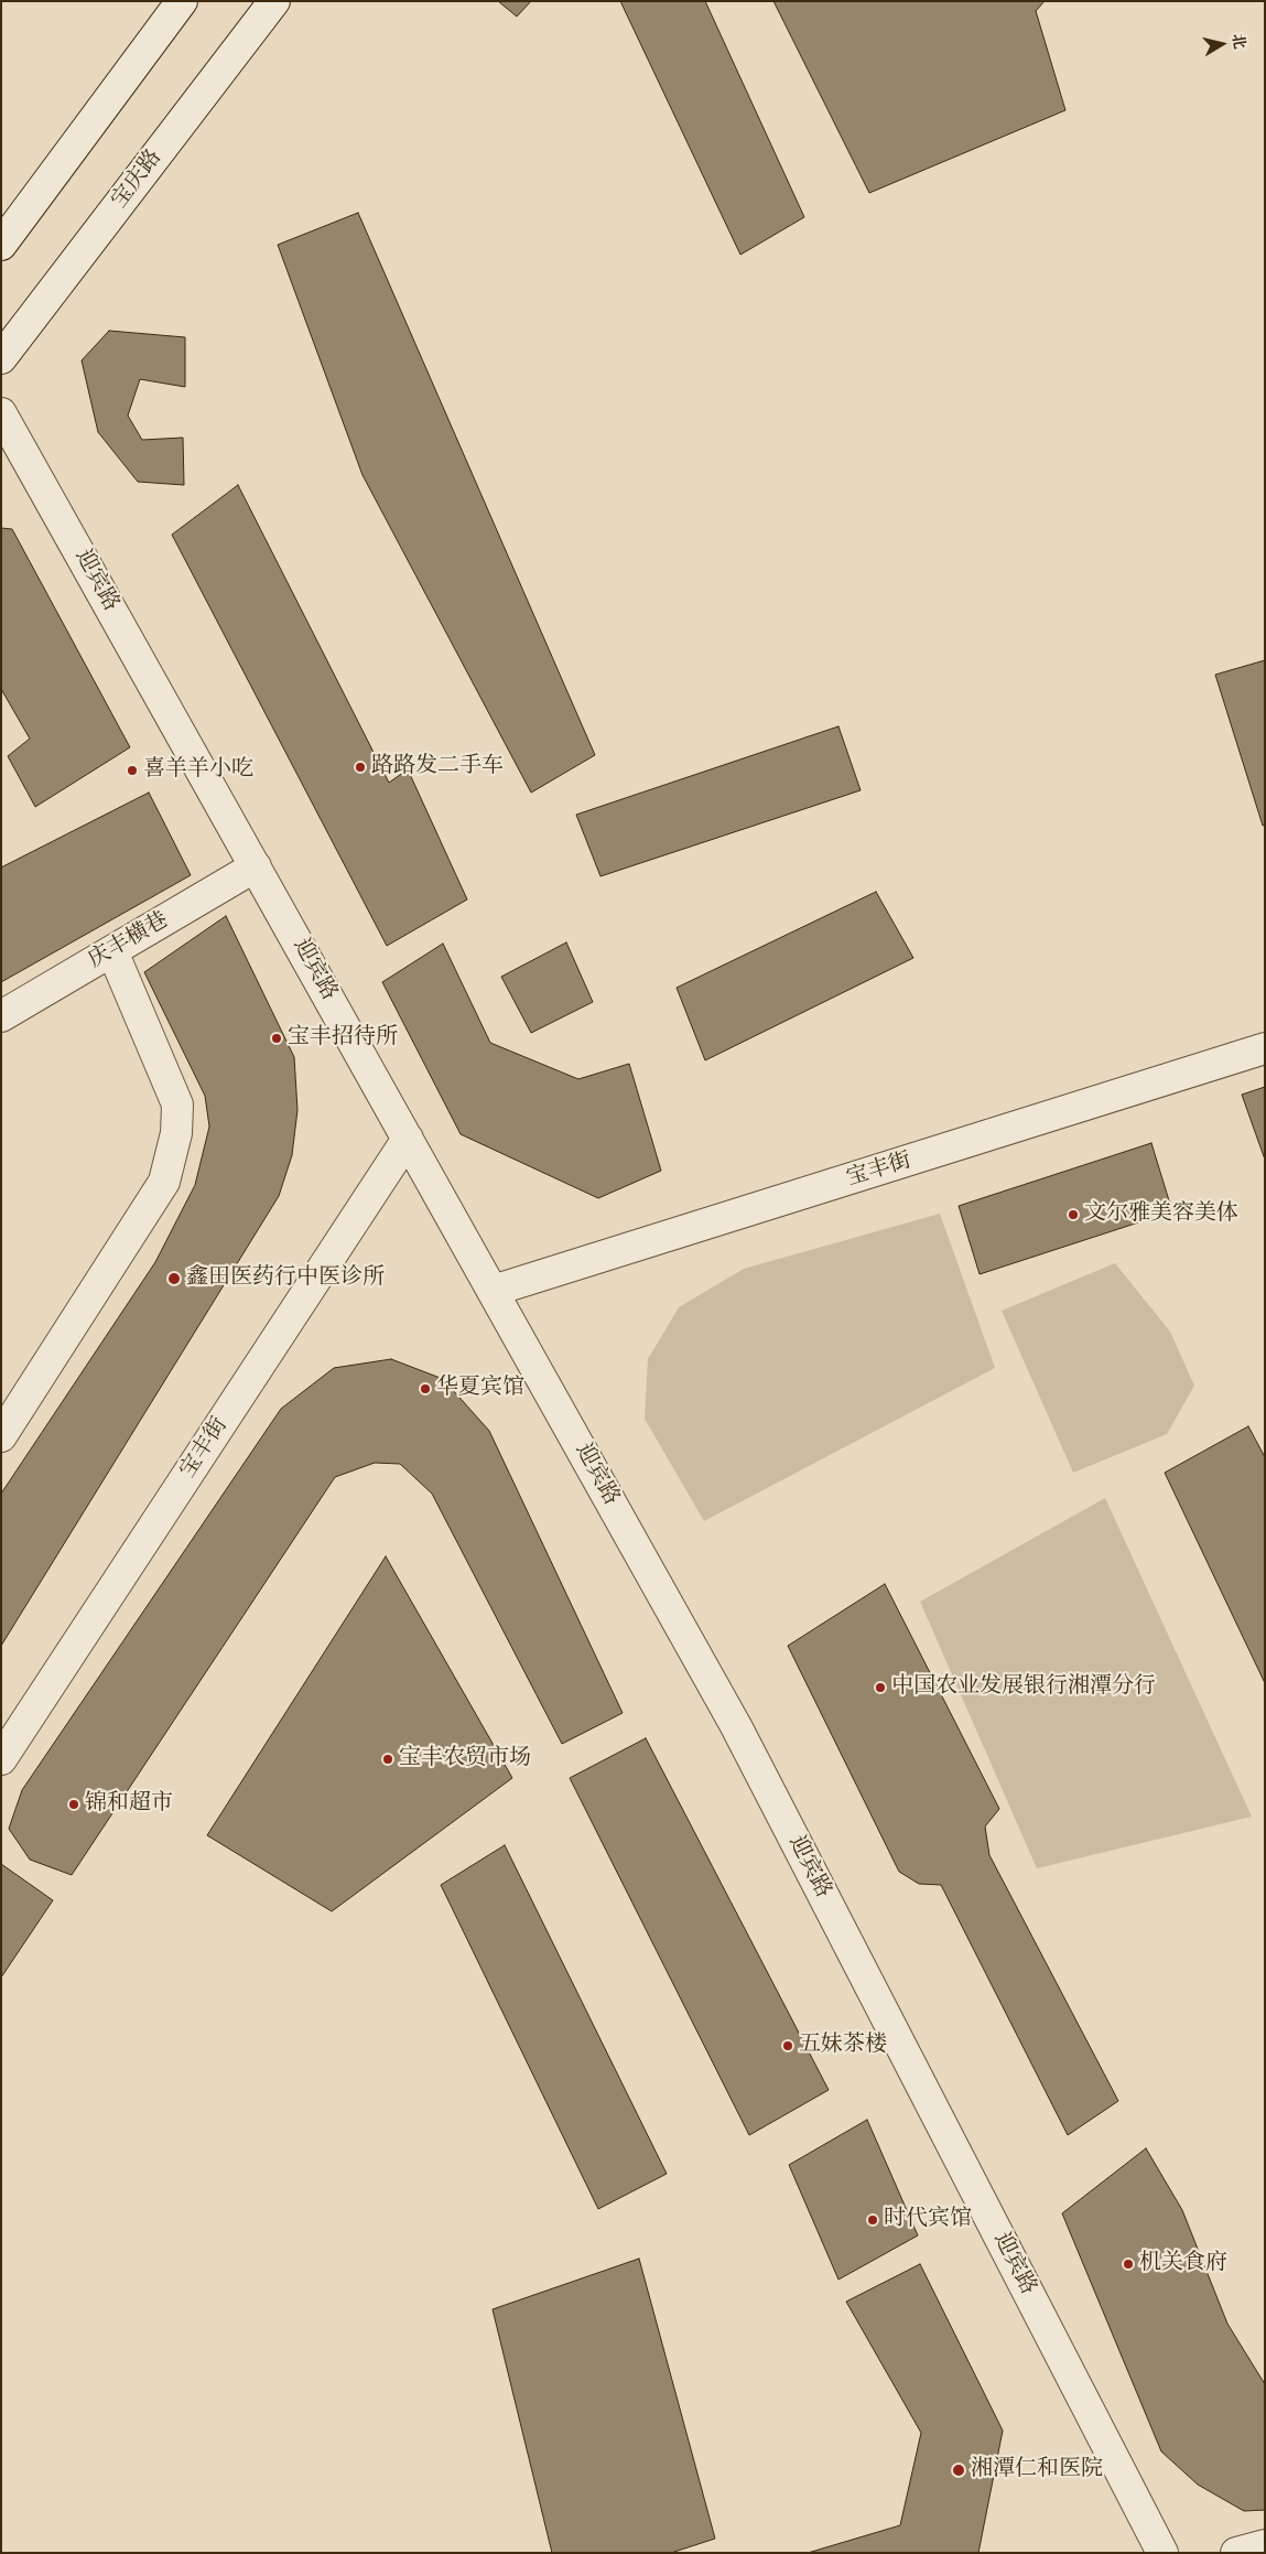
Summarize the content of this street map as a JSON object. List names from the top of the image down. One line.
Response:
{"streets":{"street":["宝庆路","迎宾路","庆丰横巷","宝丰街"]},"crossings":[["迎宾路","庆丰横巷"],["迎宾路","宝丰街"]],"places":["路路发二手车","喜羊羊小吃","宝丰招待所","文尔雅美容美体","鑫田医药行中医诊所","华夏宾馆","中国农业发展银行湘潭分行","宝丰农贸市场","锦和超市","五妹茶楼","时代宾馆","机关食府","湘潭仁和医院"],"north":"right"}
